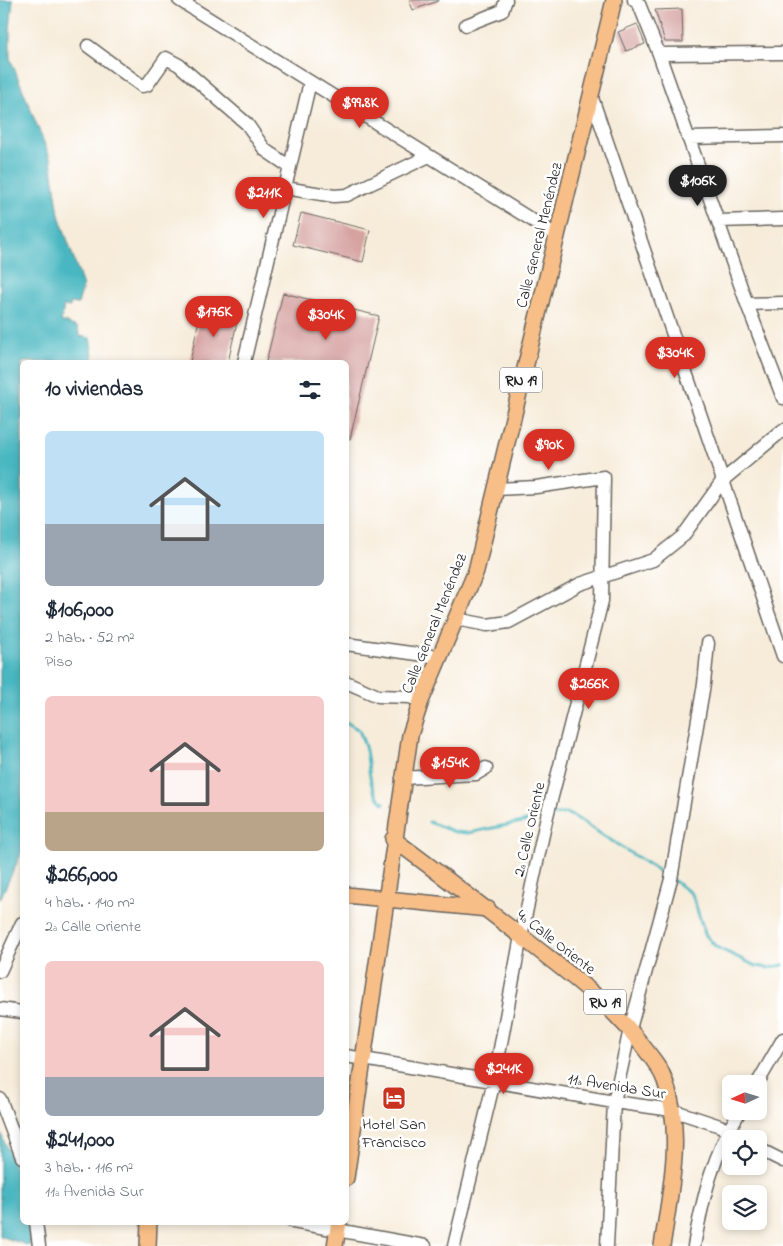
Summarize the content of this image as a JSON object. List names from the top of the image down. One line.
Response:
{"streets":{"main road":["Calle General Menéndez","RN 19","4ª Calle Oriente"],"street":["2ª Calle Oriente","11ª Avenida Sur"]},"crossings":[["Calle General Menéndez","2ª Calle Oriente"],["Calle General Menéndez","4ª Calle Oriente"],["Calle General Menéndez","11ª Avenida Sur"],["2ª Calle Oriente","4ª Calle Oriente"],["2ª Calle Oriente","11ª Avenida Sur"],["4ª Calle Oriente","11ª Avenida Sur"]],"places":{"hotel":["Hotel San Francisco"]},"north":"left","page":{"price":["$99.8K","$106K","$211K","$176K","$304K","$304K","$90K","$266K","$154K","$241K"],"heading":"10 viviendas","list":[{"name":"$106,000","note":"2 hab. · 52 m² · Piso"},{"name":"$266,000","note":"4 hab. · 140 m² · 2ª Calle Oriente"},{"name":"$241,000","note":"3 hab. · 116 m² · 11ª Avenida Sur"}]}}
